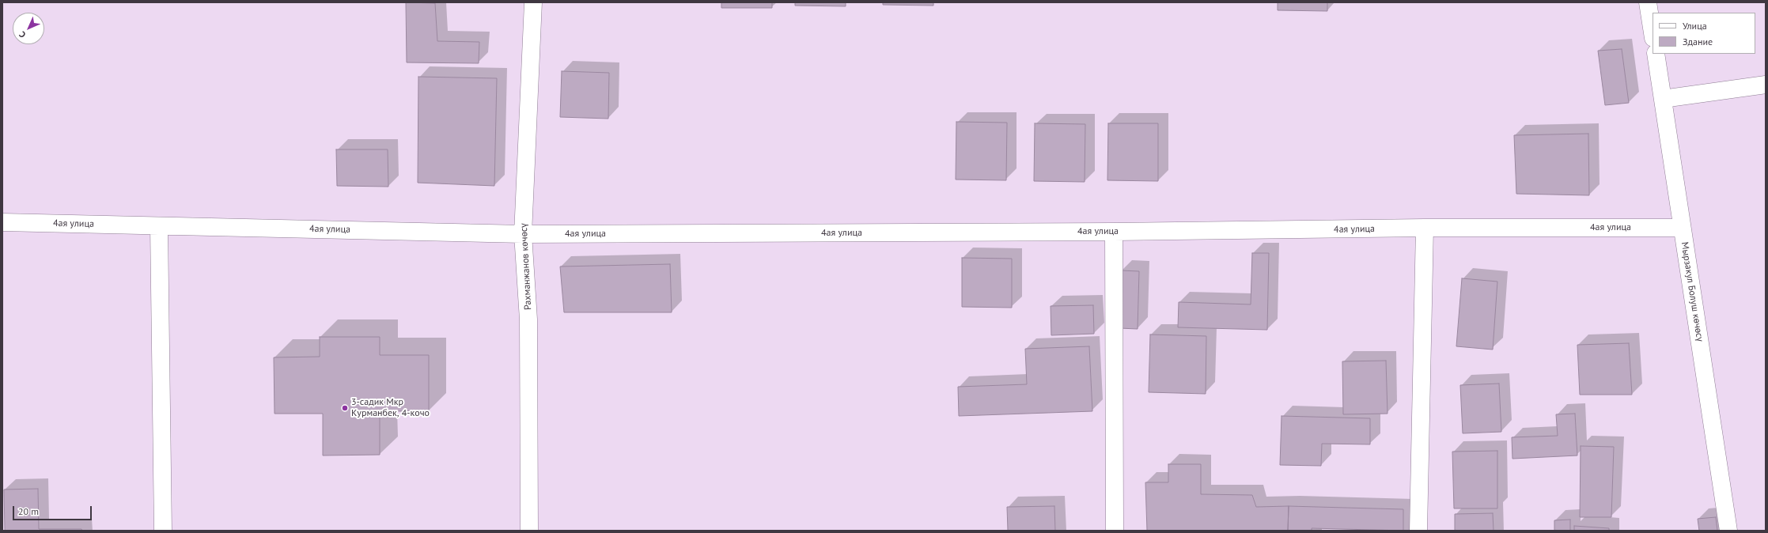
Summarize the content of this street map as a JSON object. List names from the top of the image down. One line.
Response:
{"streets":{"street":["4ая улица","Рахманжанов көчөсү","Мырзакул Болуш көчөсү"]},"crossings":[["4ая улица","Рахманжанов көчөсү"],["4ая улица","Мырзакул Болуш көчөсү"]],"places":["3-садик Мкр Курманбек, 4-кочо"],"legend":["Улица","Здание"],"scale_bar":"20 m","north":"bottom left"}
